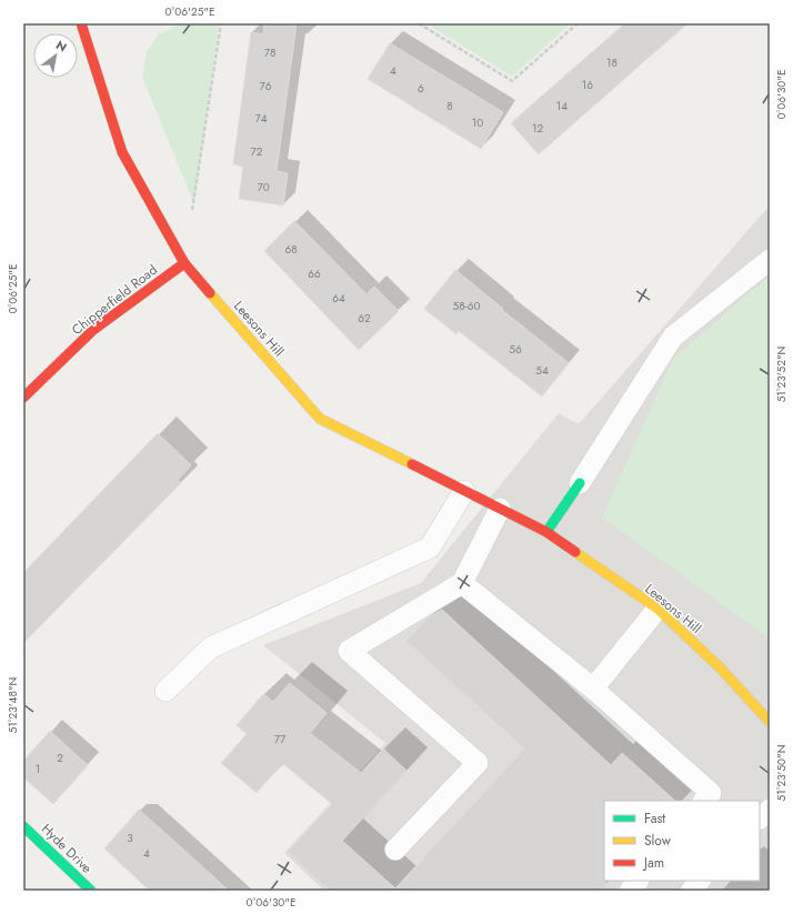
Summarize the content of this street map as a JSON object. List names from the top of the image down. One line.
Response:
{"streets":{"street":["Chipperfield Road","Leesons Hill","Hyde Drive"]},"crossings":[["Chipperfield Road","Leesons Hill"]],"house_numbers":["78","18","4","16","76","6","8","14","74","10","12","72","70","68","66","64","58-60","62","56","54","77","2","1","3","4"],"legend":["Fast","Slow","Jam"],"north":"top right","coordinates":["0°06'25\"E","0°06'30\"E","51°23'52\"N","51°23'48\"N","51°23'50\"N"]}
